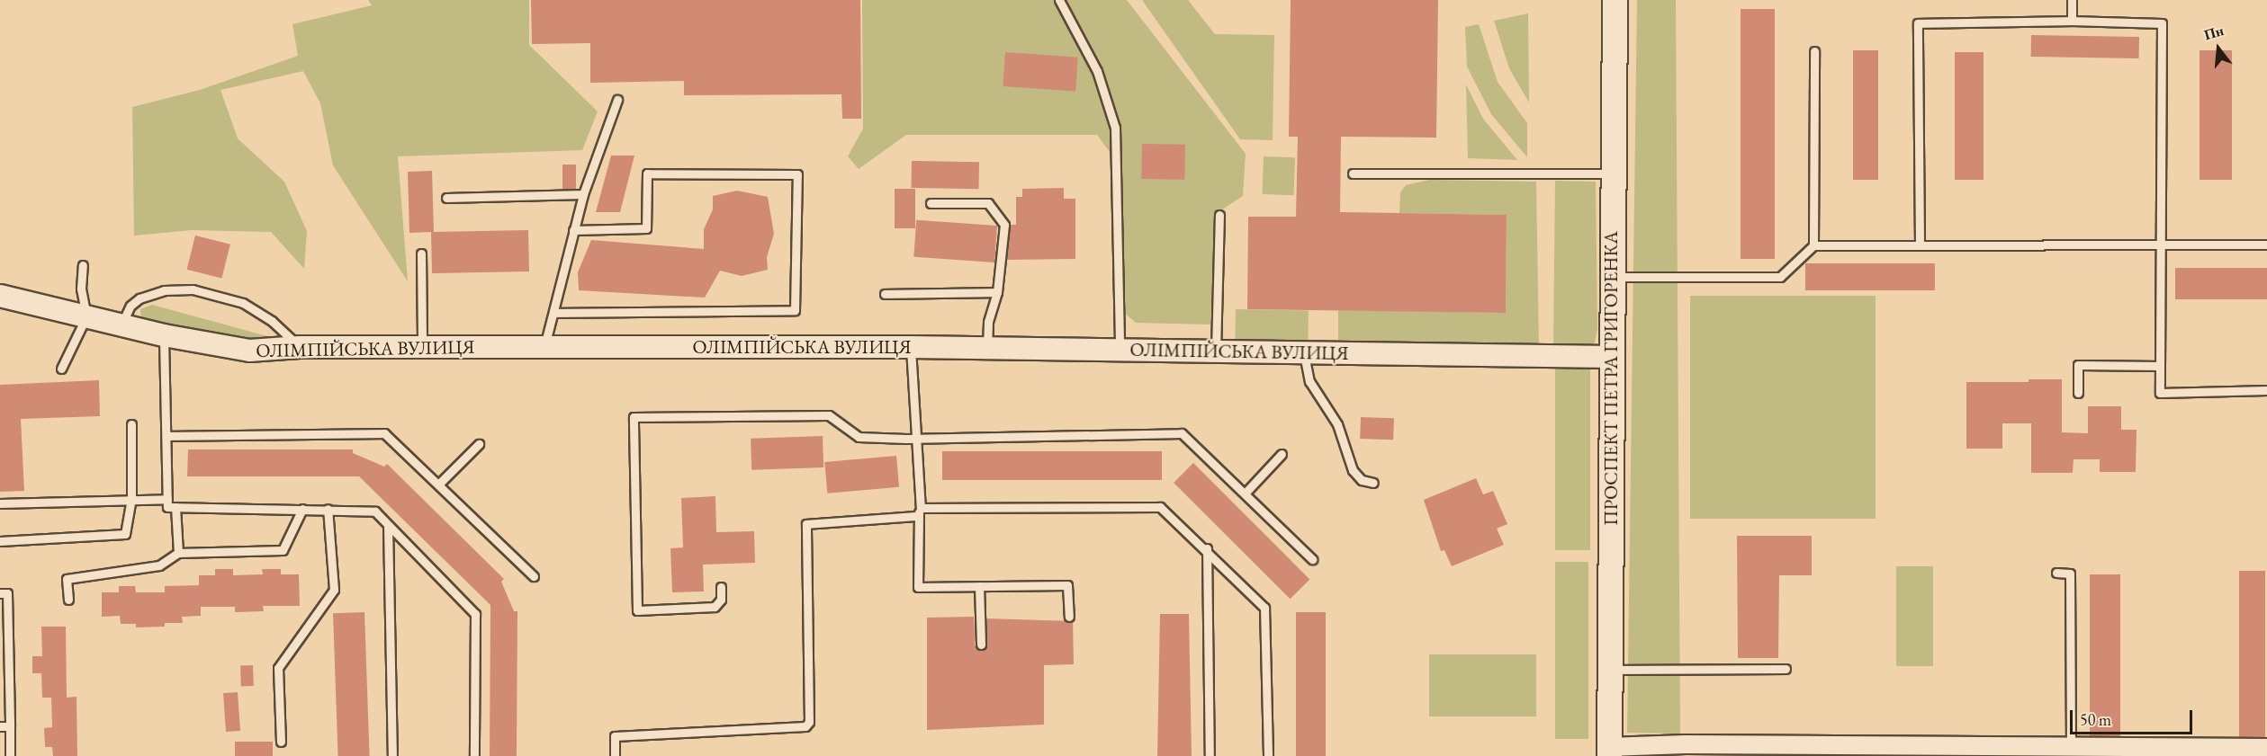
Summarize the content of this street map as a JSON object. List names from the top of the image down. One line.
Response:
{"streets":{"main road":["ПРОСПЕКТ ПЕТРА ГРИГОРЕНКА"],"street":["ОЛІМПІЙСЬКА ВУЛИЦЯ"]},"crossings":[["ОЛІМПІЙСЬКА ВУЛИЦЯ","ПРОСПЕКТ ПЕТРА ГРИГОРЕНКА"]],"scale_bar":"50 m","north":"top"}
